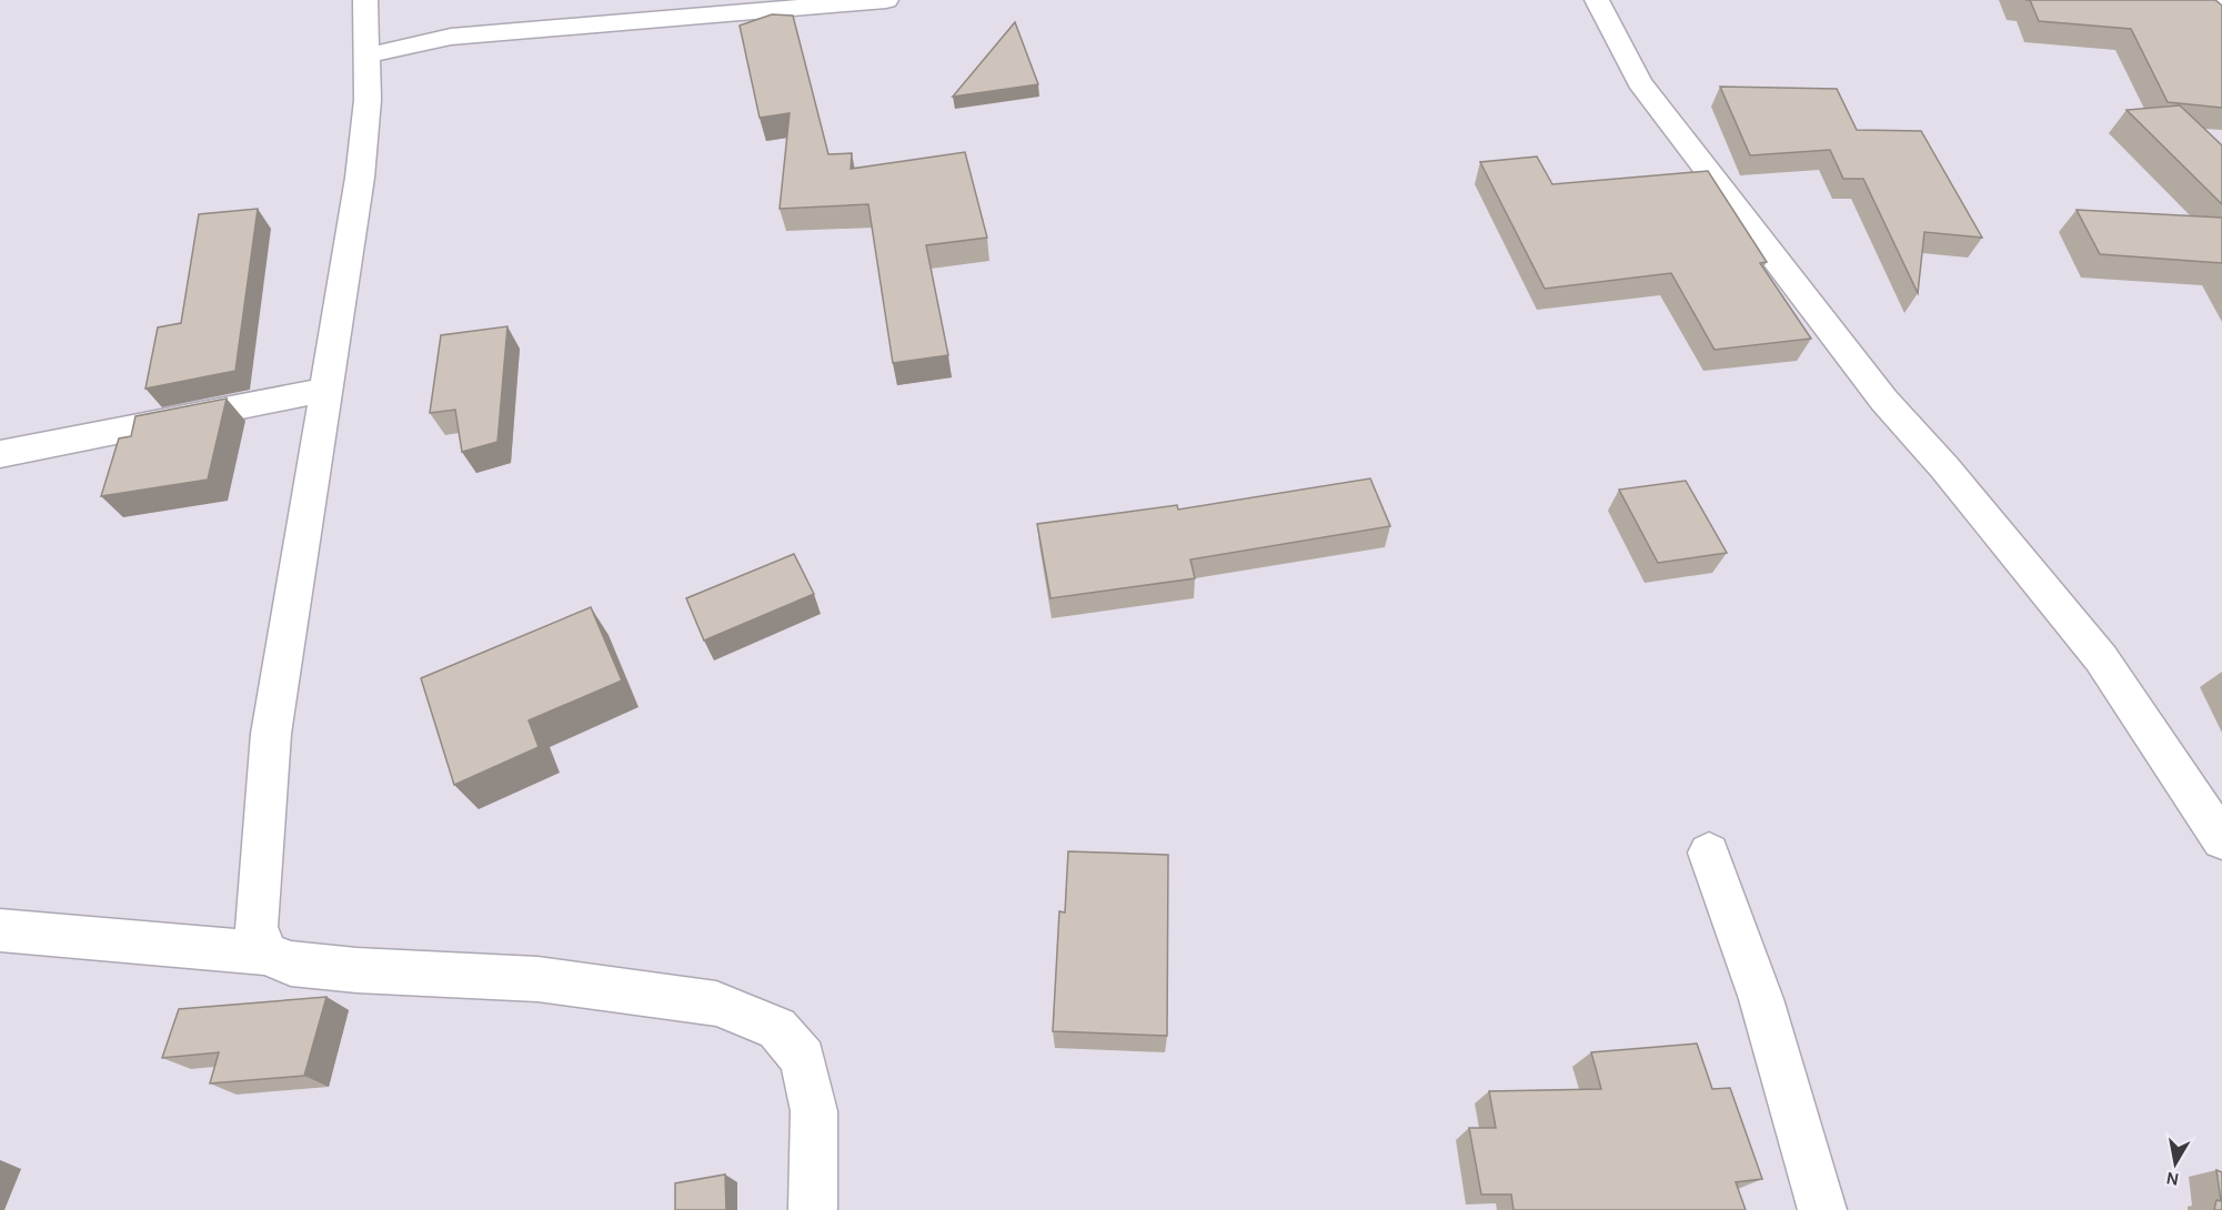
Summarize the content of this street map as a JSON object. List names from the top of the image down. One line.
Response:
{"north":"bottom"}
